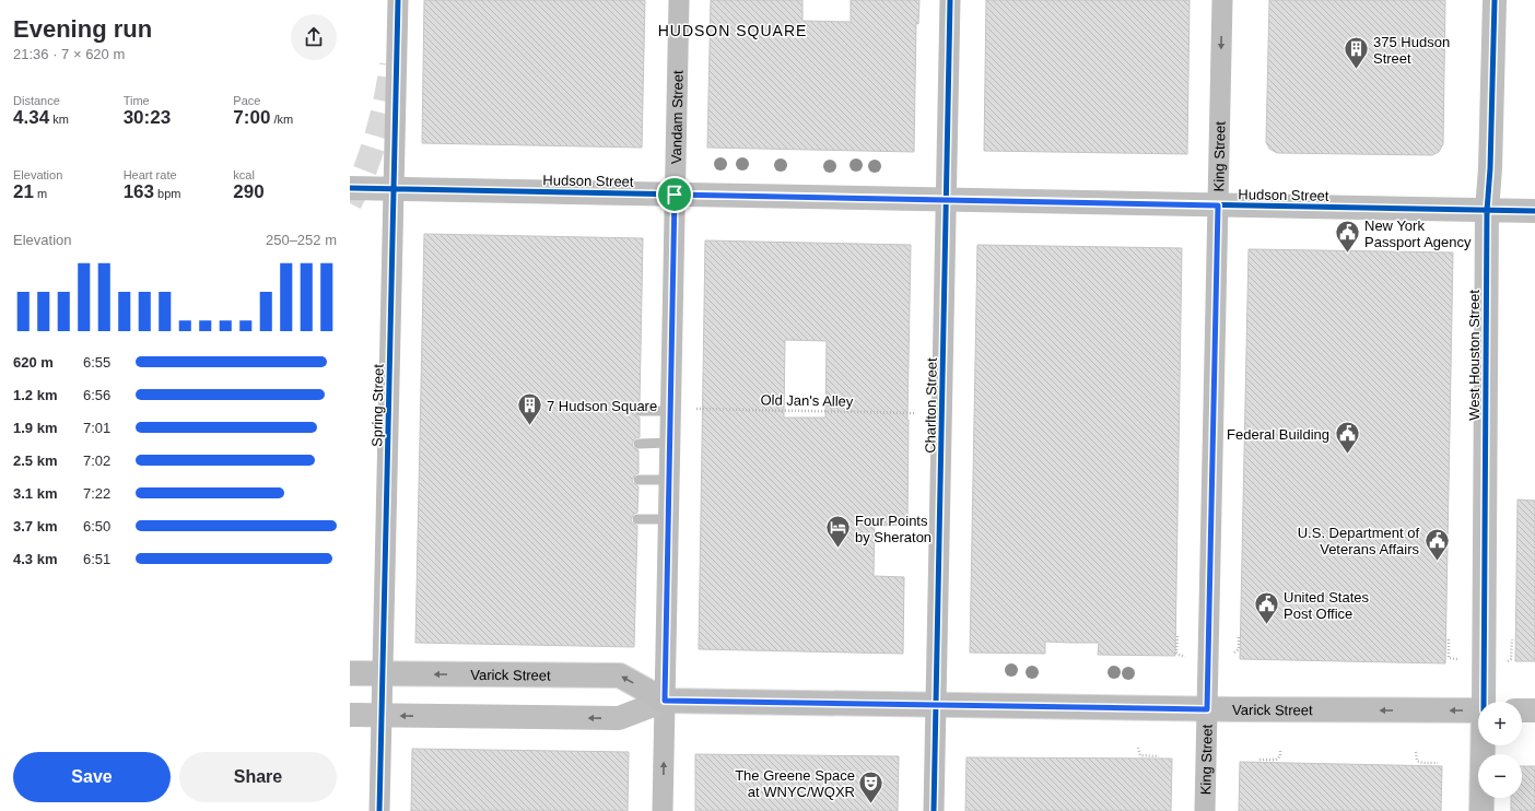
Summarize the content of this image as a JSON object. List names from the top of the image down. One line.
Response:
{"streets":{"main road":["Hudson Street","West Houston Street","Varick Street"],"street":["Vandam Street","King Street","Spring Street","Charlton Street"],"path":["Old Jan's Alley"]},"crossings":[["Vandam Street","Hudson Street"],["Vandam Street","Varick Street"],["King Street","Hudson Street"],["King Street","Varick Street"],["Hudson Street","West Houston Street"],["Hudson Street","Spring Street"],["Hudson Street","Charlton Street"],["Spring Street","Varick Street"],["Charlton Street","Varick Street"]],"one_way":["Varick Street"],"districts":["HUDSON SQUARE"],"places":{"building":["375 Hudson Street","7 Hudson Square"],"public building":["New York Passport Agency","Federal Building","U.S. Department of Veterans Affairs","United States Post Office"],"hotel":["Four Points by Sheraton"],"theatre":["The Greene Space at WNYC/WQXR"]},"page":{"heading":["Evening run","21:36 · 7 × 620 m"],"stats":[["Distance","4.34 km"],["Time","30:23"],["Pace","7:00 /km"],["Elevation","21 m"],["Heart rate","163 bpm"],["kcal","290"]],"chart":["Elevation","250–252 m"],"list":[{"name":"620 m","note":"6:55"},{"name":"1.2 km","note":"6:56"},{"name":"1.9 km","note":"7:01"},{"name":"2.5 km","note":"7:02"},{"name":"3.1 km","note":"7:22"},{"name":"3.7 km","note":"6:50"},{"name":"4.3 km","note":"6:51"}],"map_buttons":["+","−"],"buttons":["Save","Share"]}}
